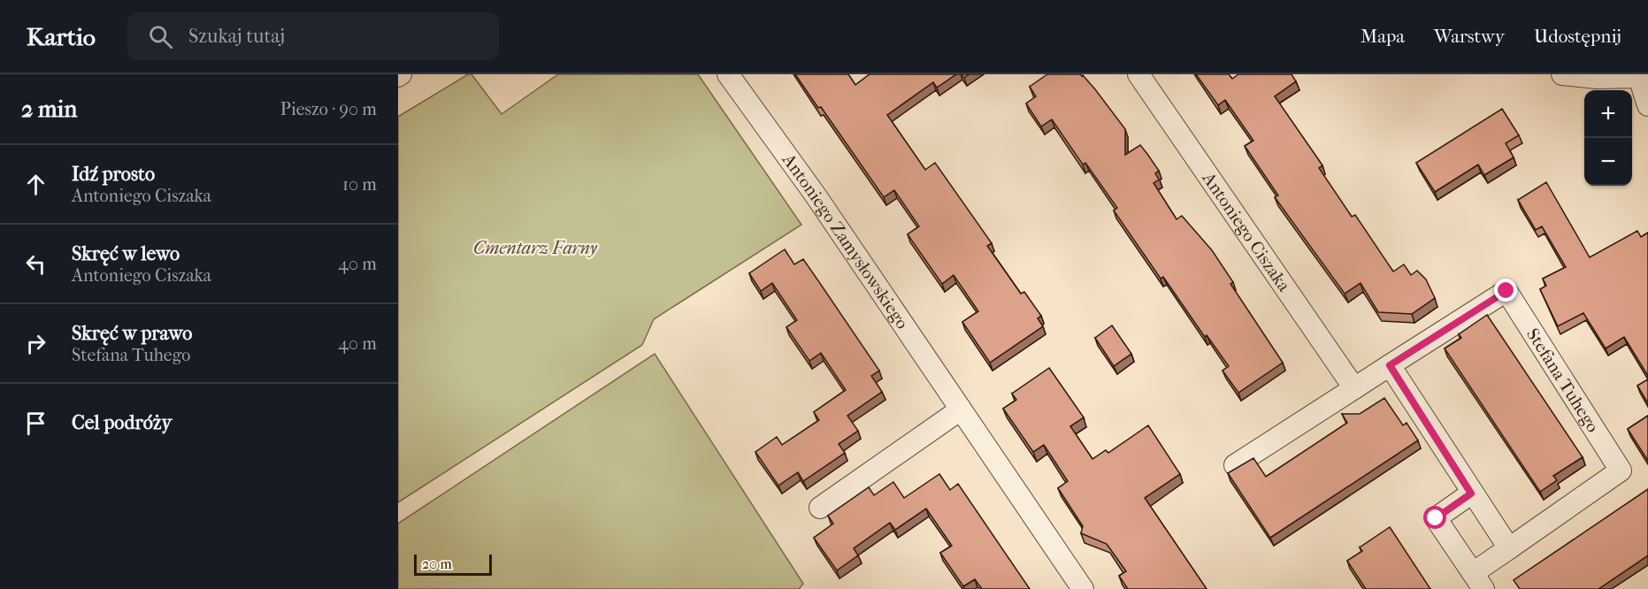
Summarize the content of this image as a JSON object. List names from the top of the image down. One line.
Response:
{"streets":{"street":["Antoniego Ciszaka","Antoniego Zamysłowskiego","Stefana Tuhego"]},"parks":["Cmentarz Farny"],"scale_bar":"20 m","page":{"header":"Kartio","search":"Szukaj tutaj","nav":["Mapa","Warstwy","Udostępnij"],"heading":["2 min","Pieszo · 90 m"],"map_buttons":["+","−"],"list":[["Idź prosto","Antoniego Ciszaka","10 m"],["Skręć w lewo","Antoniego Ciszaka","40 m"],["Skręć w prawo","Stefana Tuhego","40 m"],"Cel podróży"],"scale":"20 m"}}
